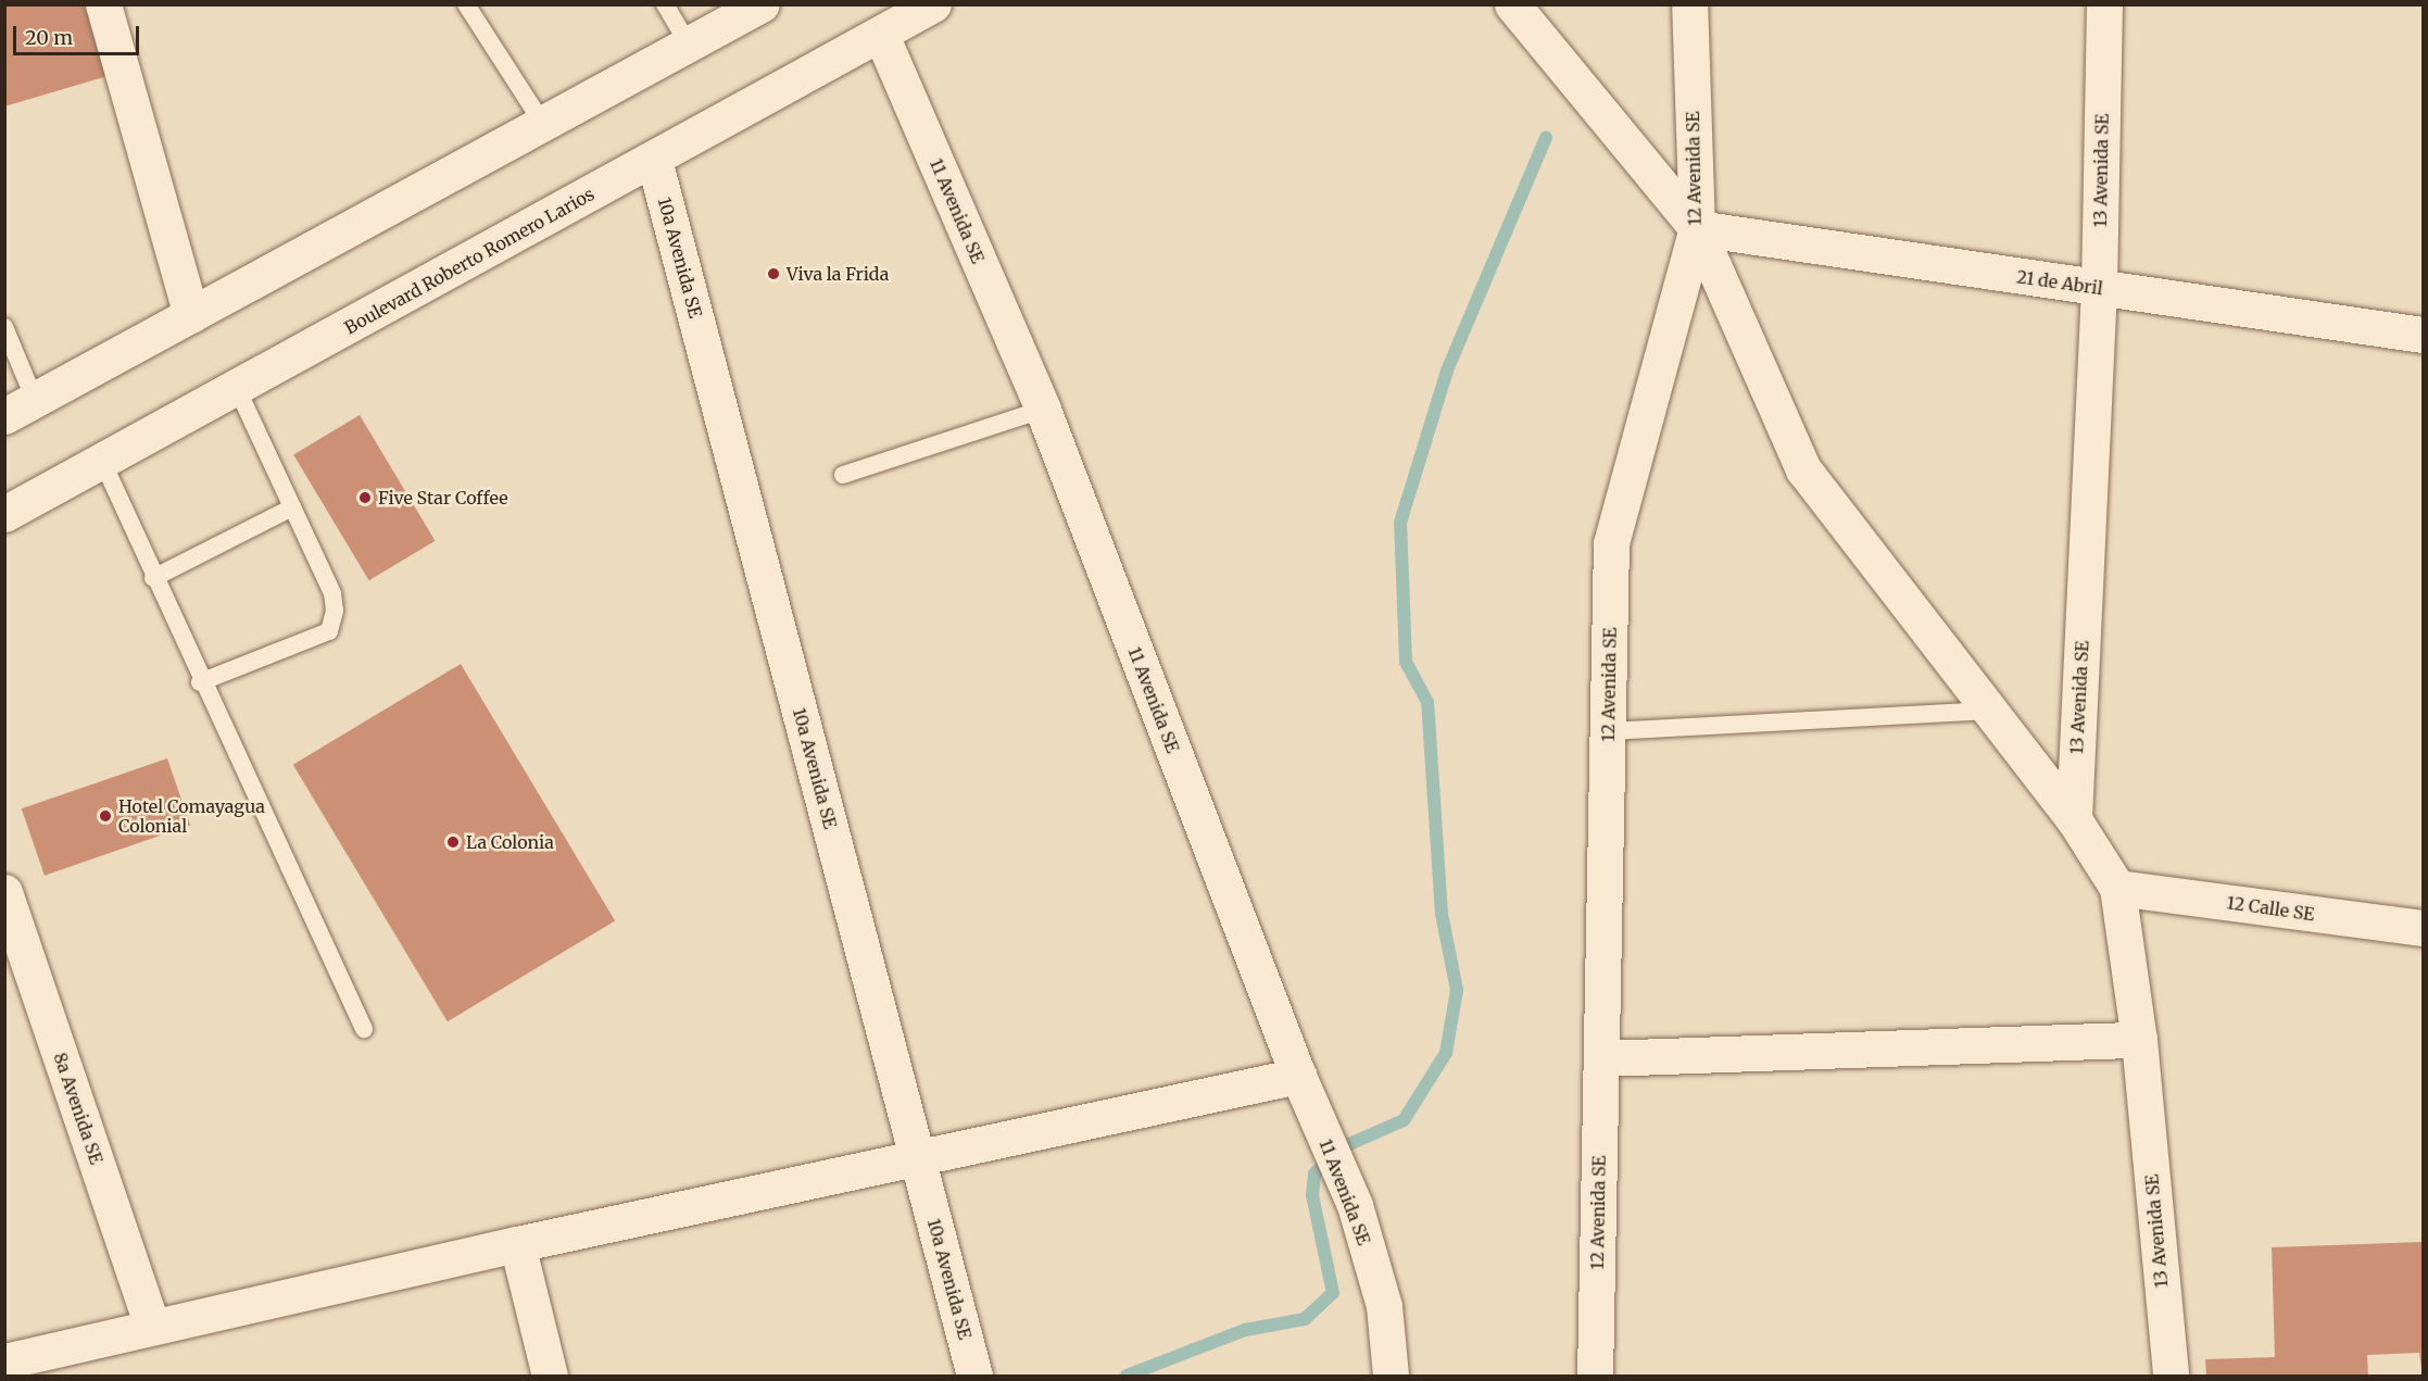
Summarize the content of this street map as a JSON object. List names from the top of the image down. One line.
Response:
{"streets":{"street":["12 Avenida SE","13 Avenida SE","11 Avenida SE","10a Avenida SE","Boulevard Roberto Romero Larios","21 de Abril","12 Calle SE","8a Avenida SE"]},"crossings":[["12 Avenida SE","21 de Abril"],["13 Avenida SE","21 de Abril"],["13 Avenida SE","12 Calle SE"],["11 Avenida SE","Boulevard Roberto Romero Larios"],["10a Avenida SE","Boulevard Roberto Romero Larios"]],"places":["Viva la Frida","Five Star Coffee","Hotel Comayagua Colonial","La Colonia"],"scale_bar":"20 m"}
